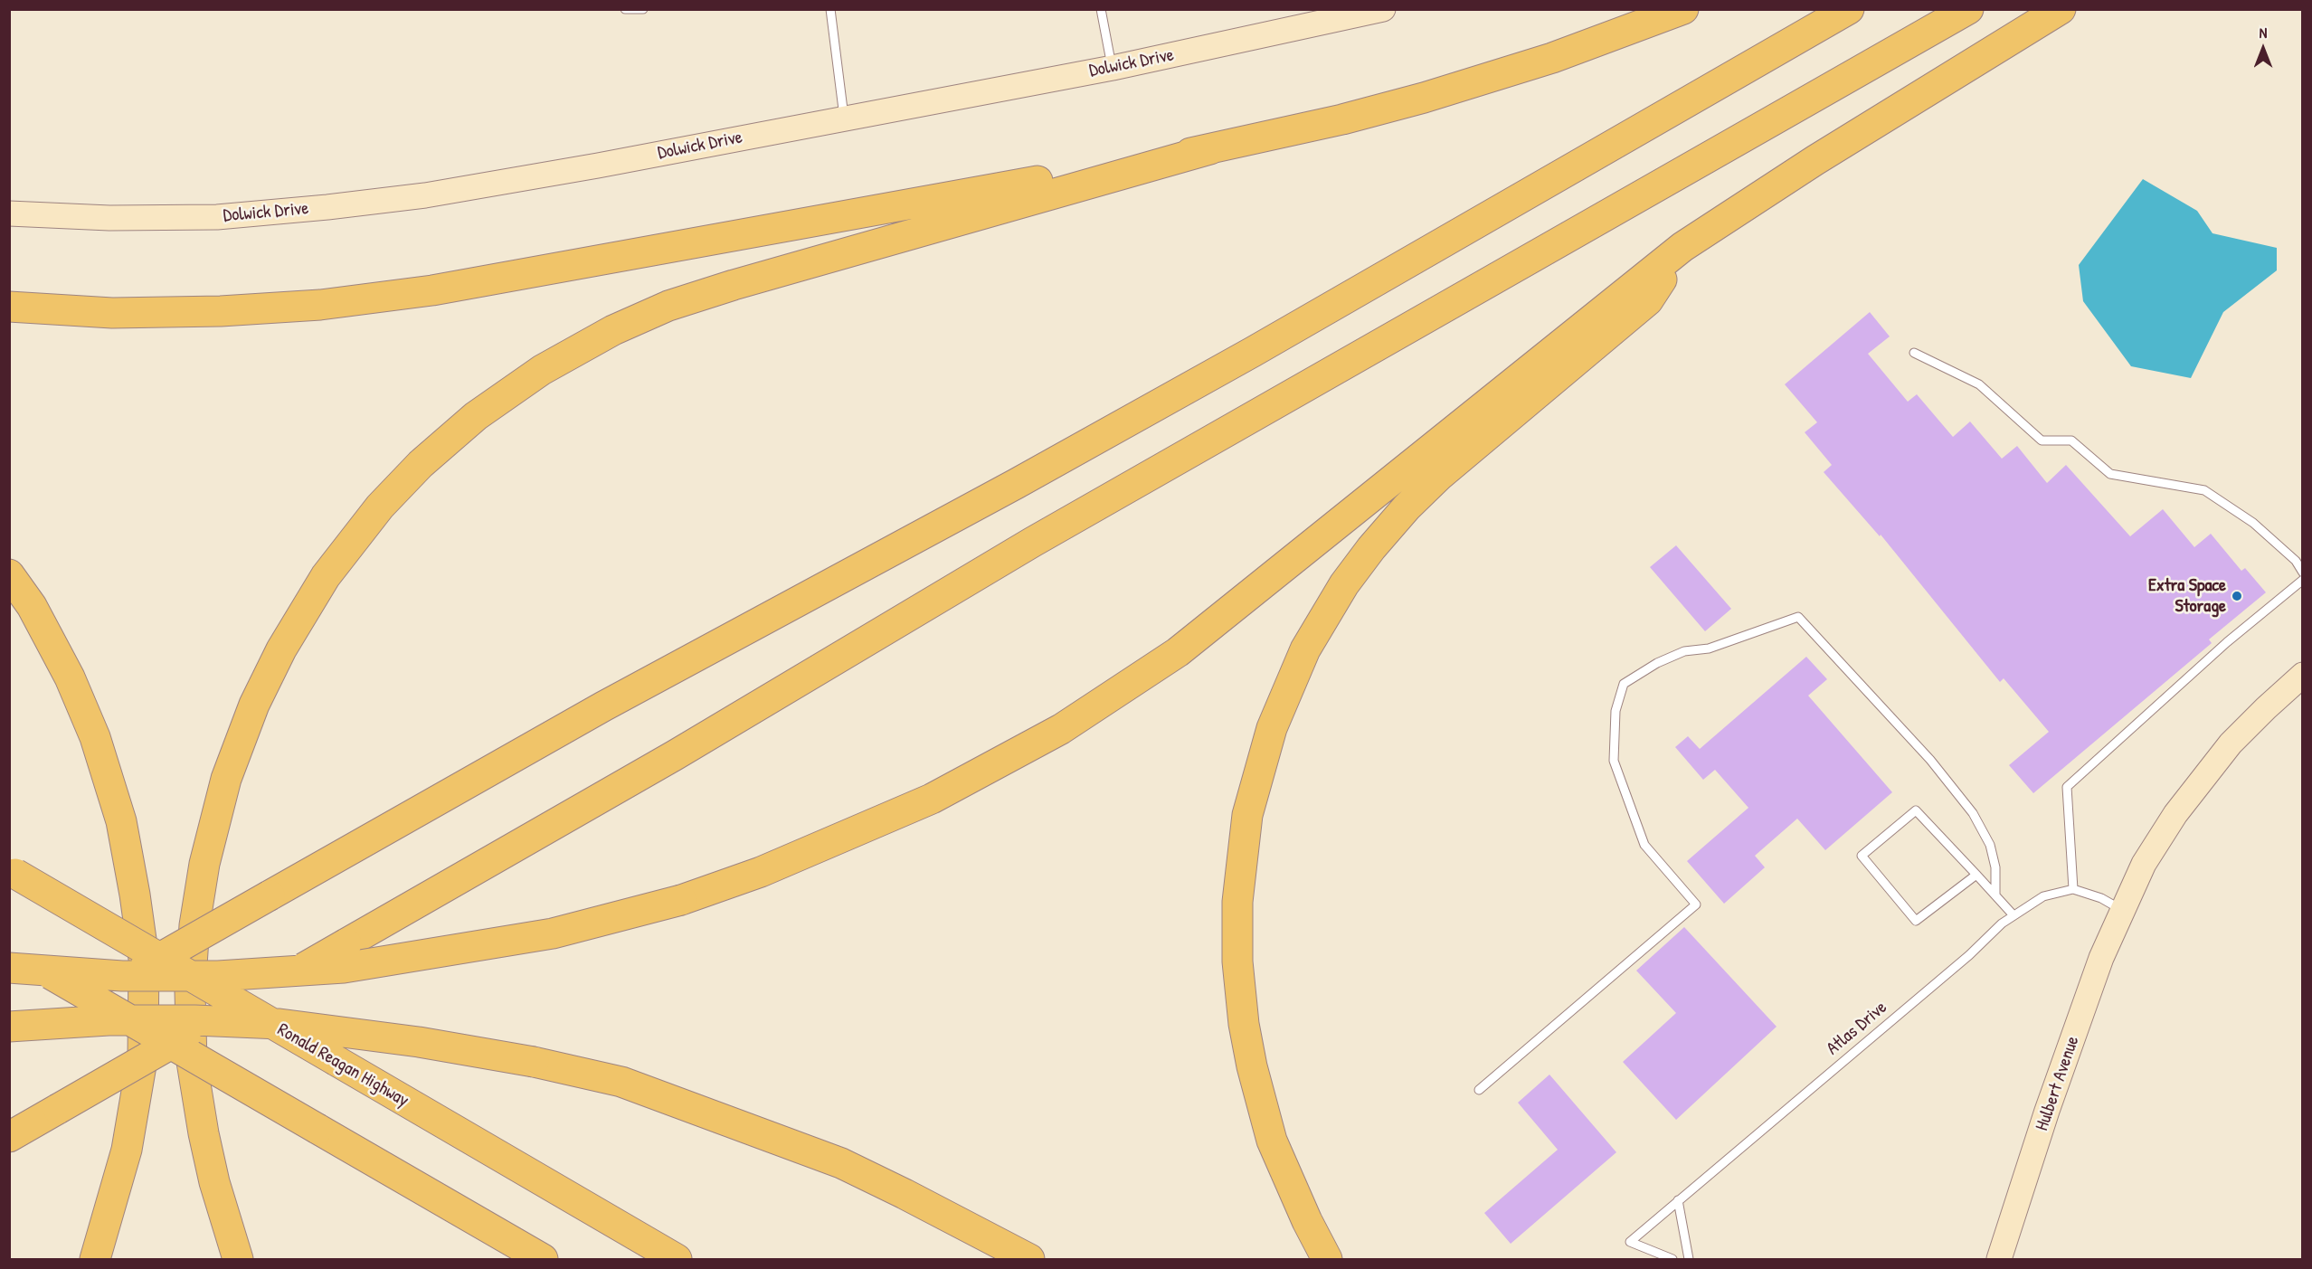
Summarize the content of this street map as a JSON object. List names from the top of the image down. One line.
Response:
{"streets":{"highway":["Ronald Reagan Highway"],"main road":["Dolwick Drive","Hulbert Avenue"],"lane":["Atlas Drive"]},"places":["Extra Space Storage"],"north":"top"}
